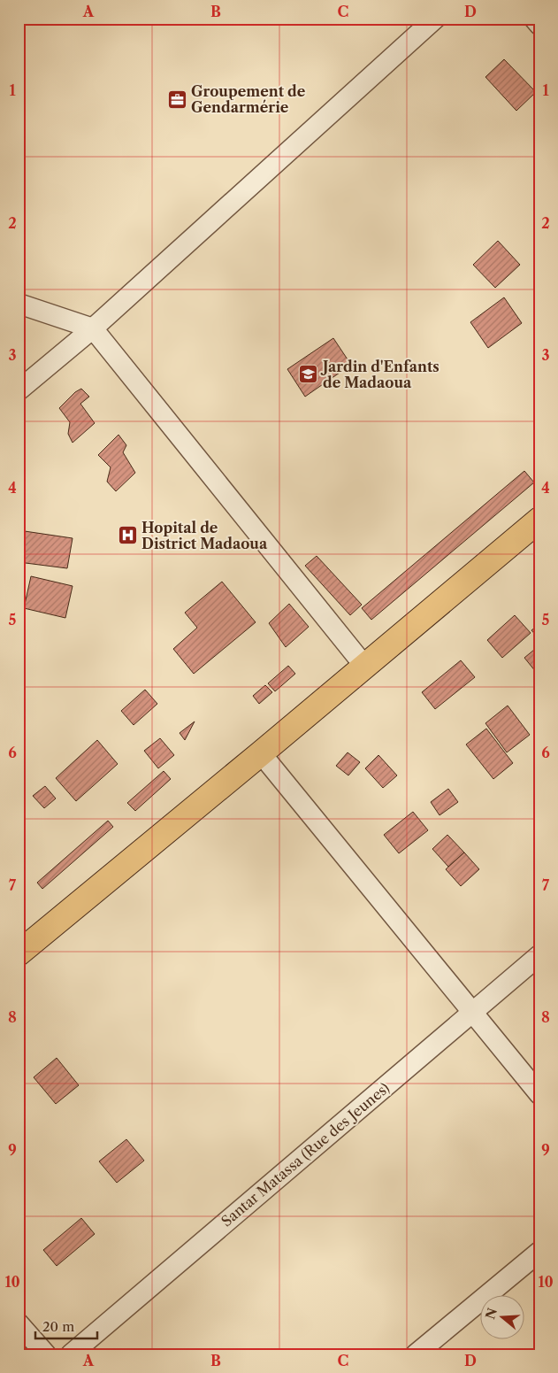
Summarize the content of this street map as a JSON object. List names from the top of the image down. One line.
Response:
{"streets":{"street":["Santar Matassa (Rue des Jeunes)"]},"places":{"office":["Groupement de Gendarmérie"],"school or university":["Jardin d'Enfants de Madaoua"],"hospital":["Hopital de District Madaoua"]},"scale_bar":"20 m","north":"left","grid":{"columns":["A","B","C","D"],"rows":["1","2","3","4","5","6","7","8","9","10"]}}
